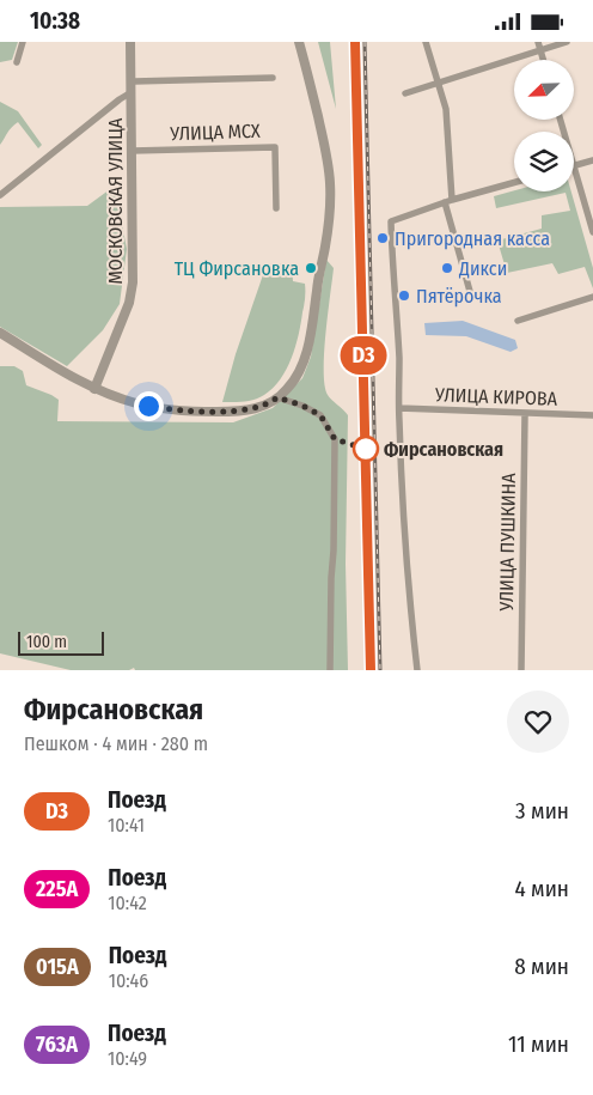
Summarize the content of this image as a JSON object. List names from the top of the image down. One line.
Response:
{"streets":{"street":["УЛИЦА МСХ","МОСКОВСКАЯ УЛИЦА","УЛИЦА КИРОВА","УЛИЦА ПУШКИНА"]},"crossings":[["УЛИЦА МСХ","МОСКОВСКАЯ УЛИЦА"],["УЛИЦА КИРОВА","УЛИЦА ПУШКИНА"]],"places":["Пригородная касса","ТЦ Фирсановка","Дикси","Пятёрочка","Фирсановская"],"scale_bar":"100 m","north":"bottom left","page":{"status":"10:38","on_map":"D3","scale":"100 m","heading":["Фирсановская","Пешком · 4 мин · 280 m"],"list":[{"mark":"D3","name":"Поезд","note":"10:41","value":"3 мин"},{"mark":"225А","name":"Поезд","note":"10:42","value":"4 мин"},{"mark":"015А","name":"Поезд","note":"10:46","value":"8 мин"},{"mark":"763А","name":"Поезд","note":"10:49","value":"11 мин"}]}}
